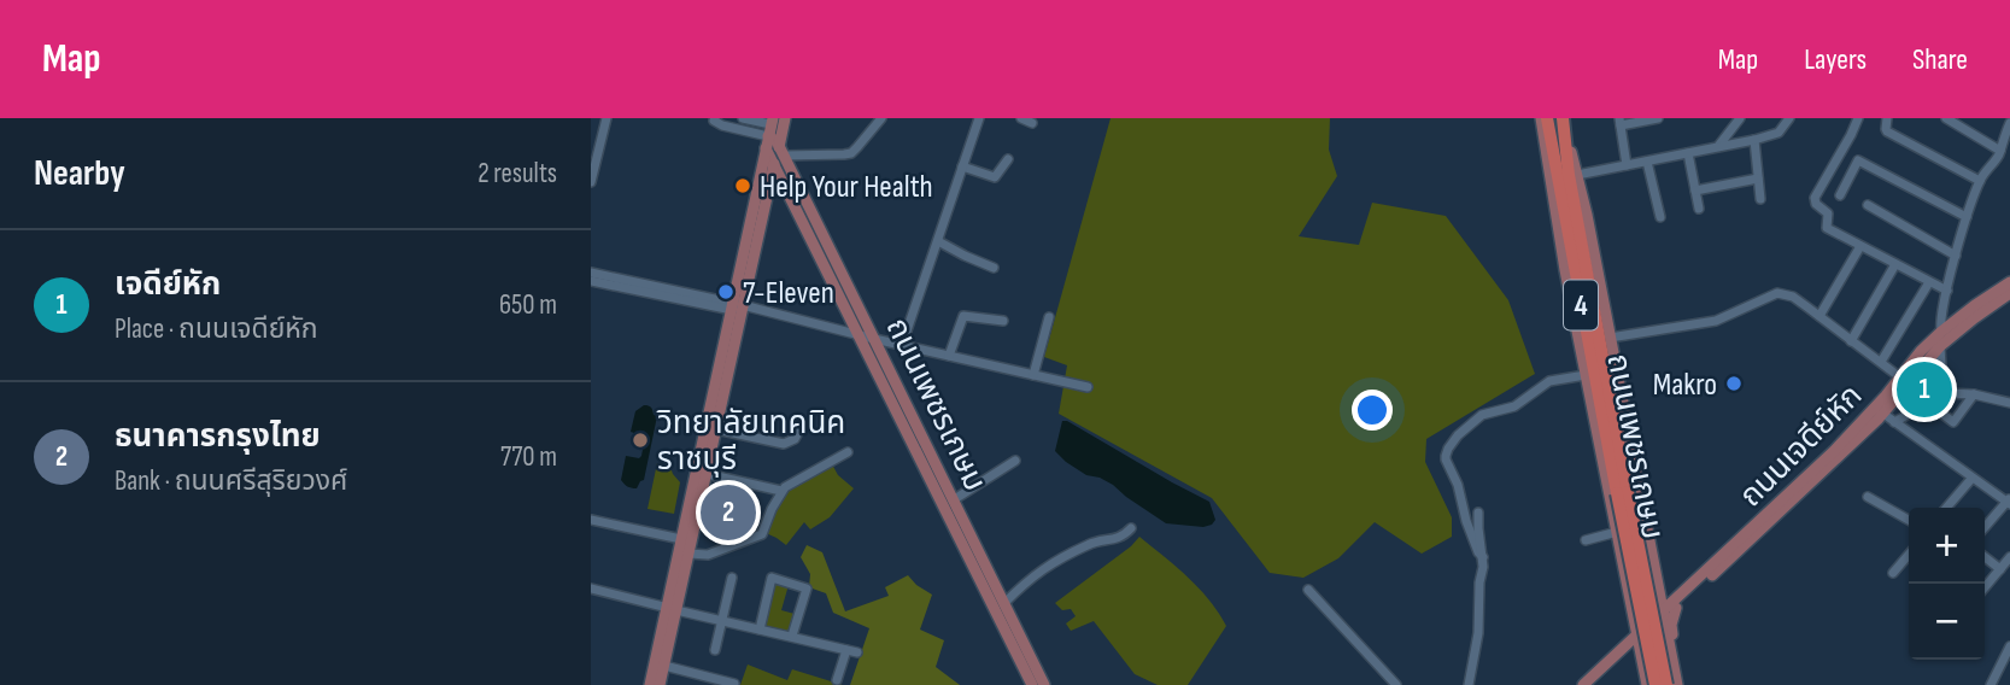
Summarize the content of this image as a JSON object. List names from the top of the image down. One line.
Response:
{"streets":{"highway":["4","ถนนเพชรเกษม"],"main road":["ถนนเจดีย์หัก"]},"crossings":[["4","ถนนเพชรเกษม"],["4","ถนนเจดีย์หัก"]],"places":["Help Your Health","7-Eleven","Makro","วิทยาลัยเทคนิค ราชบุรี"],"page":{"header":"Map","nav":["Map","Layers","Share"],"heading":["Nearby","2 results"],"list":[{"mark":"1","name":"เจดีย์หัก","note":"Place · ถนนเจดีย์หัก","value":"650 m"},{"mark":"2","name":"ธนาคารกรุงไทย","note":"Bank · ถนนศรีสุริยวงศ์","value":"770 m"}],"pins":["1","2"],"map_buttons":["+","−"]}}
